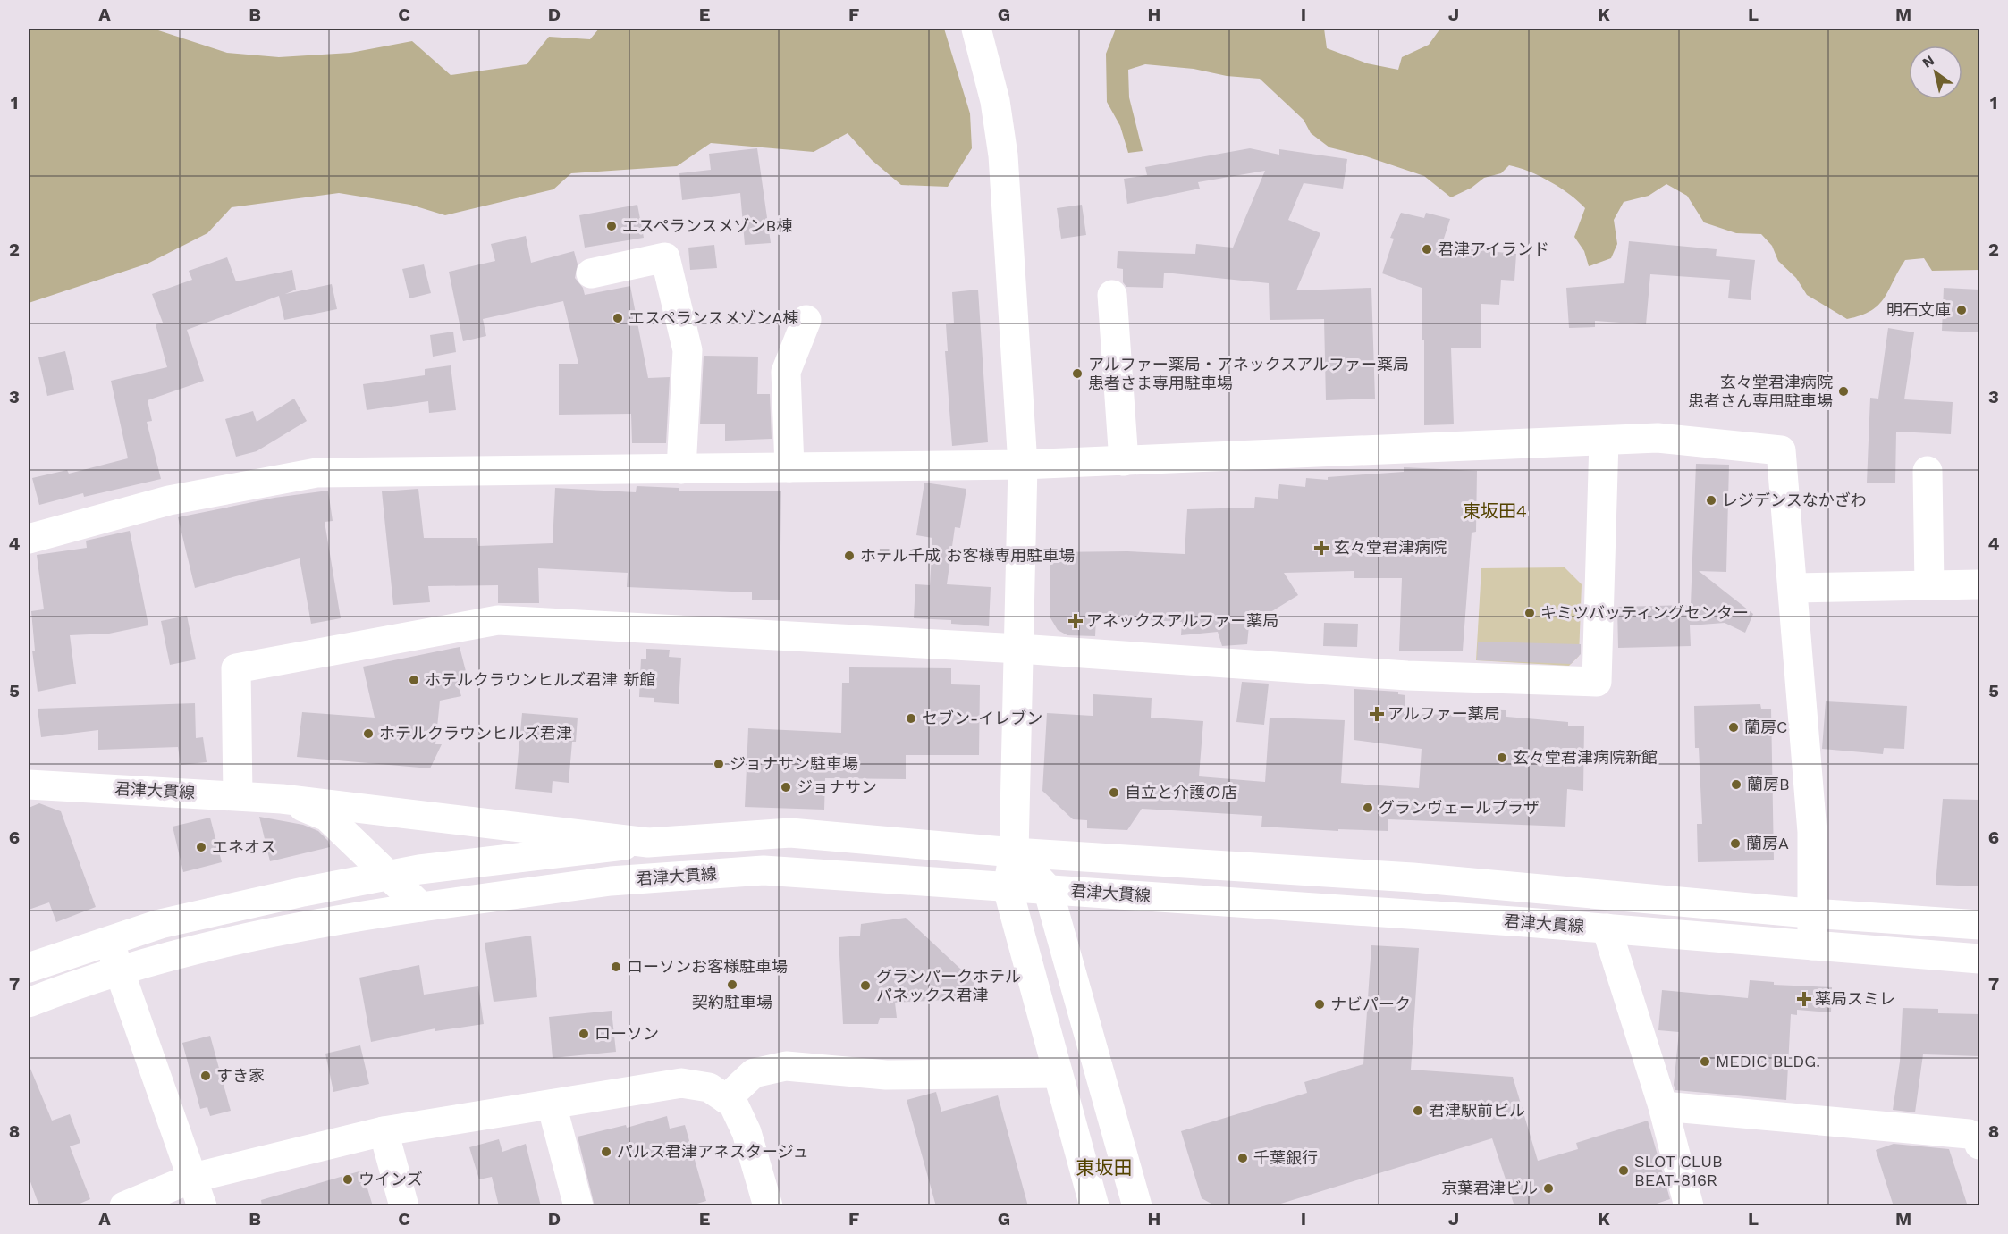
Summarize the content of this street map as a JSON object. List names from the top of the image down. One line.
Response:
{"streets":{"street":["君津大貫線"]},"districts":["東坂田4","東坂田"],"places":{"other":["エスペランスメゾンB棟","君津アイランド","明石文庫","エスペランスメゾンA棟","アルファー薬局・アネックスアルファー薬局 患者さま専用駐車場","玄々堂君津病院 患者さん専用駐車場","レジデンスなかざわ","ホテル千成 お客様専用駐車場","キミツバッティングセンター","ホテルクラウンヒルズ君津 新館","セブン-イレブン","蘭房C","ホテルクラウンヒルズ君津","玄々堂君津病院新館","ジョナサン駐車場","蘭房B","ジョナサン","自立と介護の店","グランヴェールプラザ","蘭房A","エネオス","ローソンお客様駐車場","契約駐車場","グランパークホテル パネックス君津","ナビパーク","ローソン","MEDIC BLDG.","すき家","君津駅前ビル","パルス君津アネスタージュ","千葉銀行","SLOT CLUB BEAT-816R","ウインズ","京葉君津ビル"],"health":["玄々堂君津病院","アネックスアルファー薬局","アルファー薬局","薬局スミレ"]},"north":"top left","grid":{"columns":["A","B","C","D","E","F","G","H","I","J","K","L","M"],"rows":["1","2","3","4","5","6","7","8"]}}
